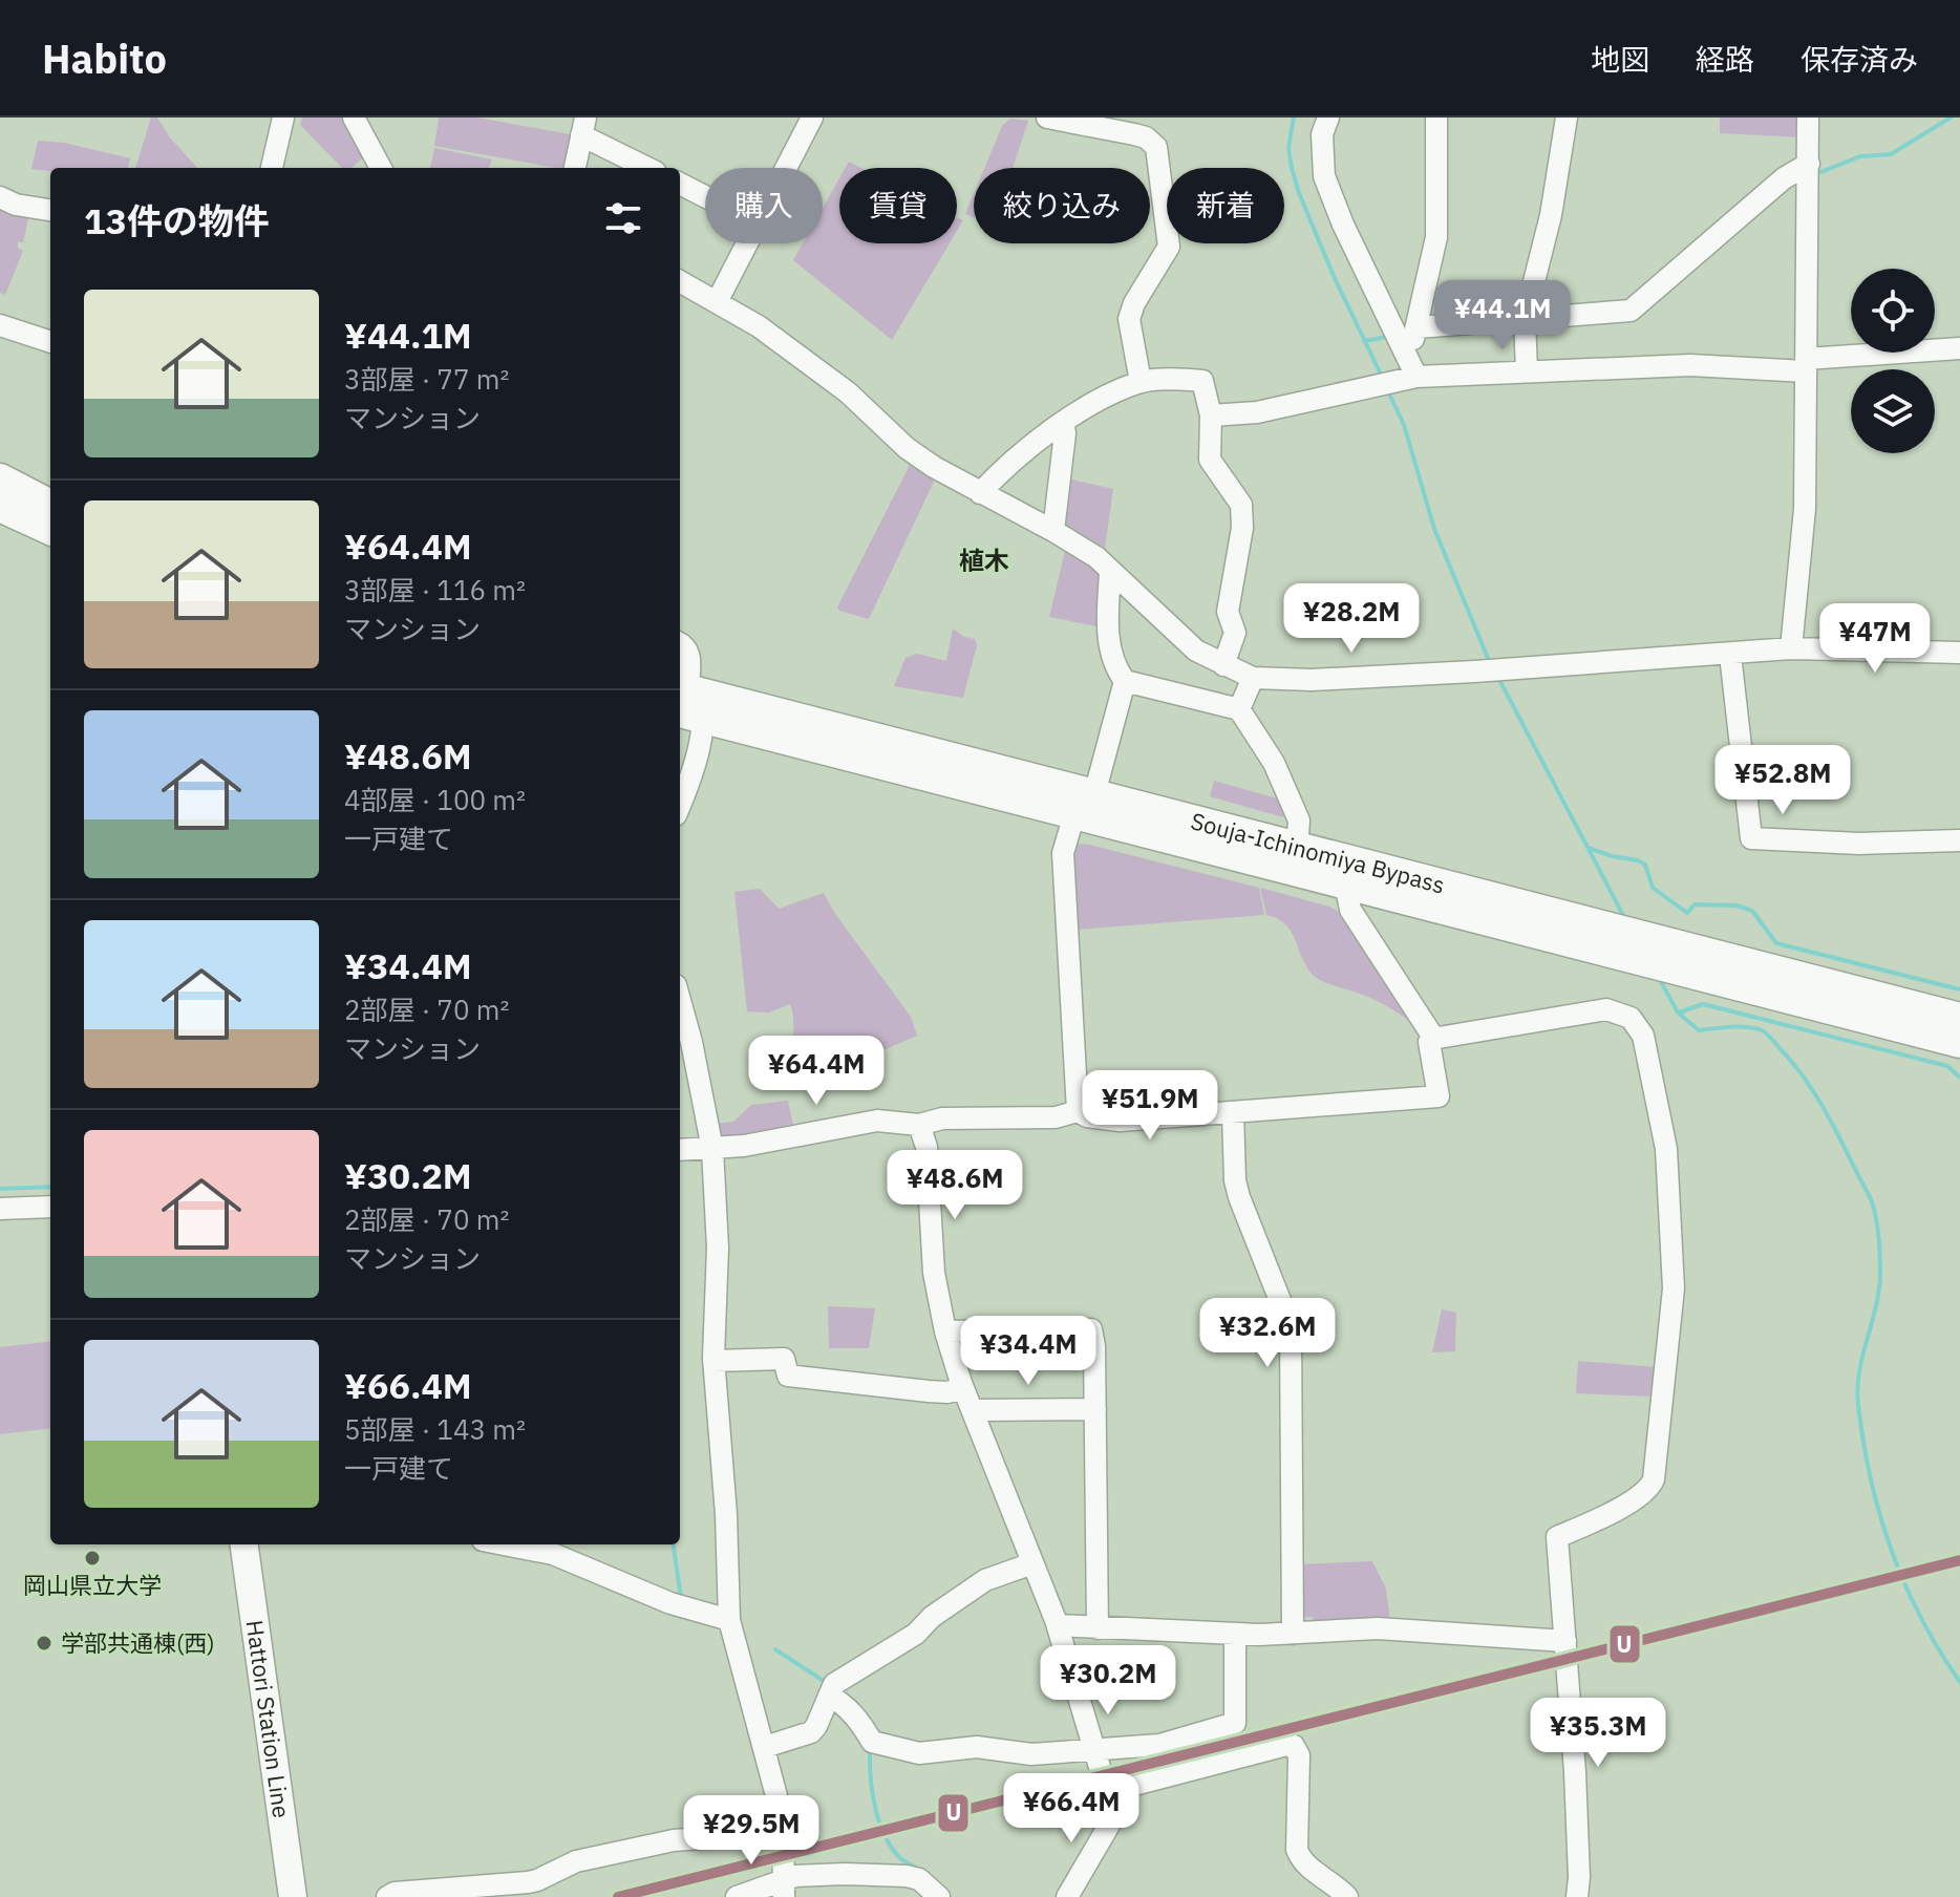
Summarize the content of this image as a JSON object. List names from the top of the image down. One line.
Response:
{"streets":{"highway":["Souja-Ichinomiya Bypass"],"main road":["Hattori Station Line"]},"districts":["植木"],"places":["岡山県立大学","学部共通棟(西)"],"lines":["transit line U"],"page":{"header":"Habito","nav":["地図","経路","保存済み"],"chip":["購入","賃貸","絞り込み","新着"],"heading":"13件の物件","list":[{"name":"¥44.1M","note":"3部屋 · 77 m² · マンション"},{"name":"¥64.4M","note":"3部屋 · 116 m² · マンション"},{"name":"¥48.6M","note":"4部屋 · 100 m² · 一戸建て"},{"name":"¥34.4M","note":"2部屋 · 70 m² · マンション"},{"name":"¥30.2M","note":"2部屋 · 70 m² · マンション"},{"name":"¥66.4M","note":"5部屋 · 143 m² · 一戸建て"}],"price":["¥44.1M","¥28.2M","¥47M","¥52.8M","¥64.4M","¥51.9M","¥48.6M","¥32.6M","¥34.4M","¥30.2M","¥35.3M","¥66.4M","¥29.5M"]}}
